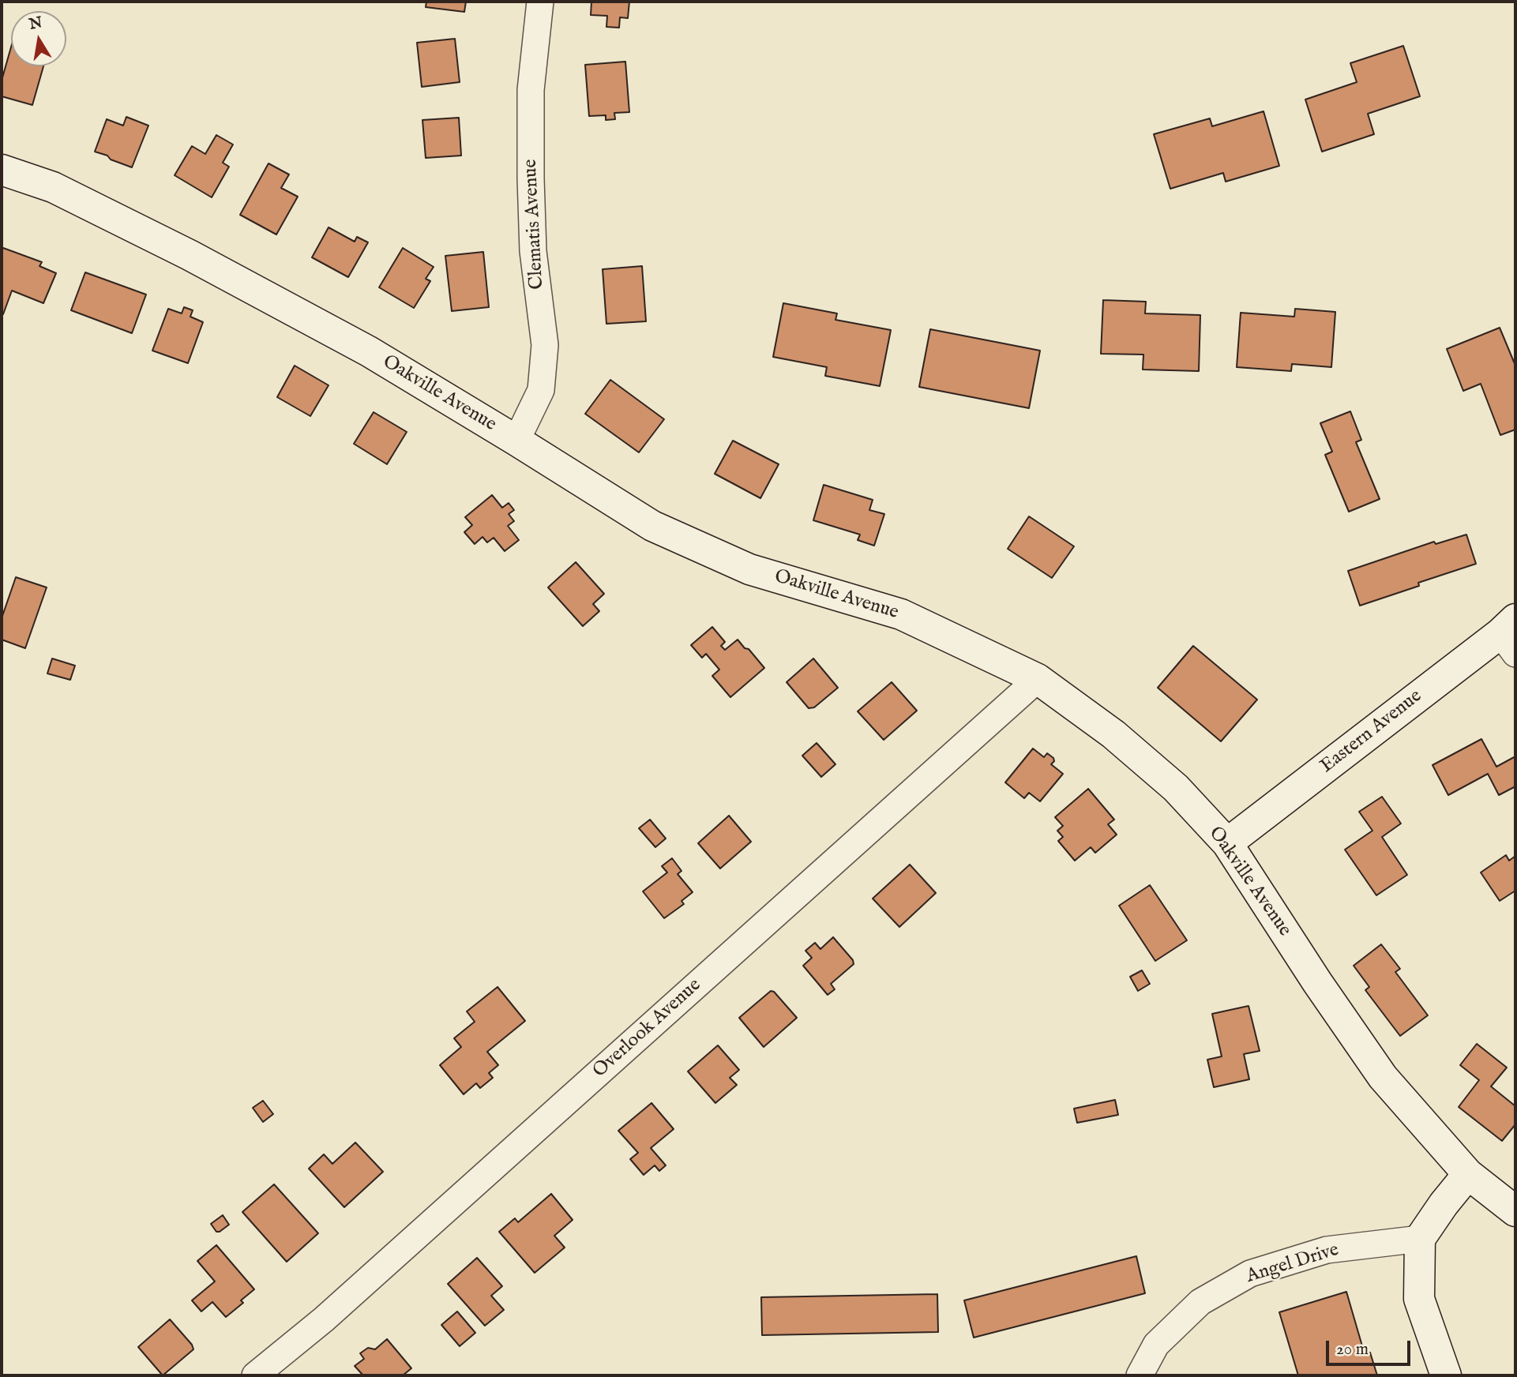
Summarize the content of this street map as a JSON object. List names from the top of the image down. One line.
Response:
{"streets":{"street":["Clematis Avenue","Oakville Avenue","Eastern Avenue","Overlook Avenue","Angel Drive"]},"crossings":[["Clematis Avenue","Oakville Avenue"],["Oakville Avenue","Eastern Avenue"],["Oakville Avenue","Overlook Avenue"]],"scale_bar":"20 m","north":"top"}
